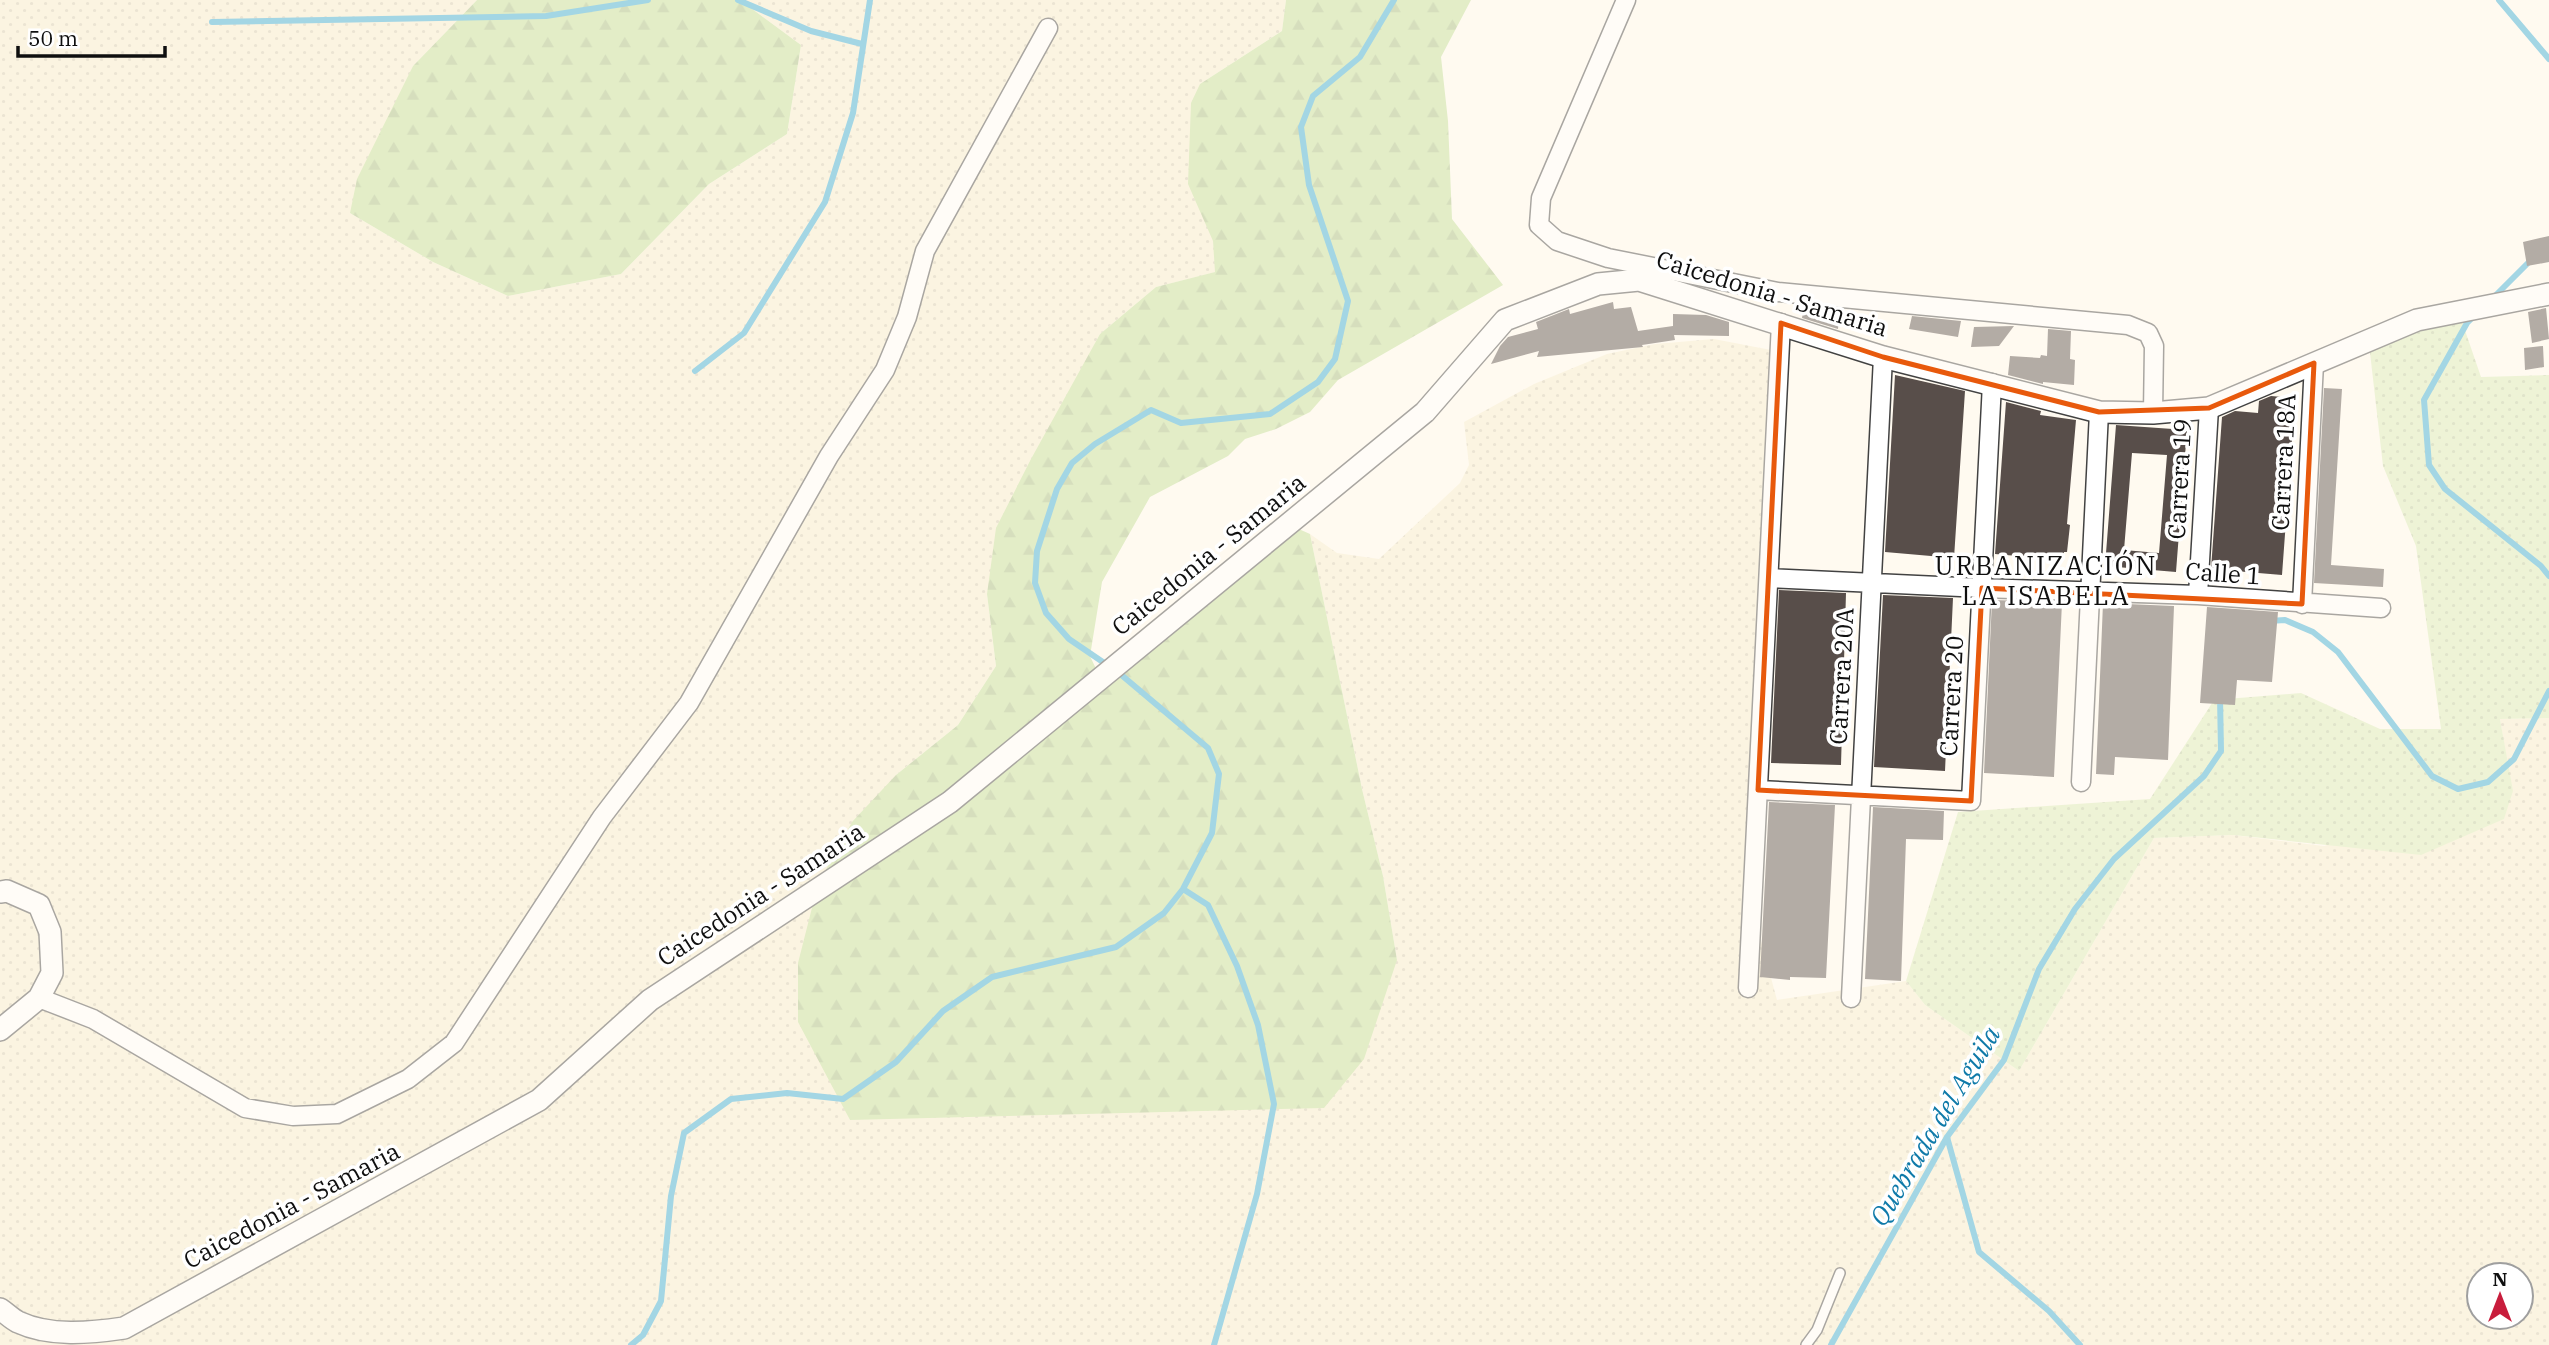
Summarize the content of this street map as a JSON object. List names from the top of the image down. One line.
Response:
{"streets":{"street":["Caicedonia - Samaria","Carrera 18A","Carrera 19","Calle 1","Carrera 20A","Carrera 20"]},"crossings":[["Caicedonia - Samaria","Carrera 18A"],["Caicedonia - Samaria","Carrera 19"],["Caicedonia - Samaria","Carrera 20A"],["Caicedonia - Samaria","Carrera 20"],["Carrera 18A","Calle 1"],["Carrera 19","Calle 1"],["Calle 1","Carrera 20A"],["Calle 1","Carrera 20"],["Carrera 20A","Carrera 20"]],"districts":["URBANIZACIÓN LA ISABELA"],"water":["Quebrada del Aguila"],"scale_bar":"50 m","north":"top"}
